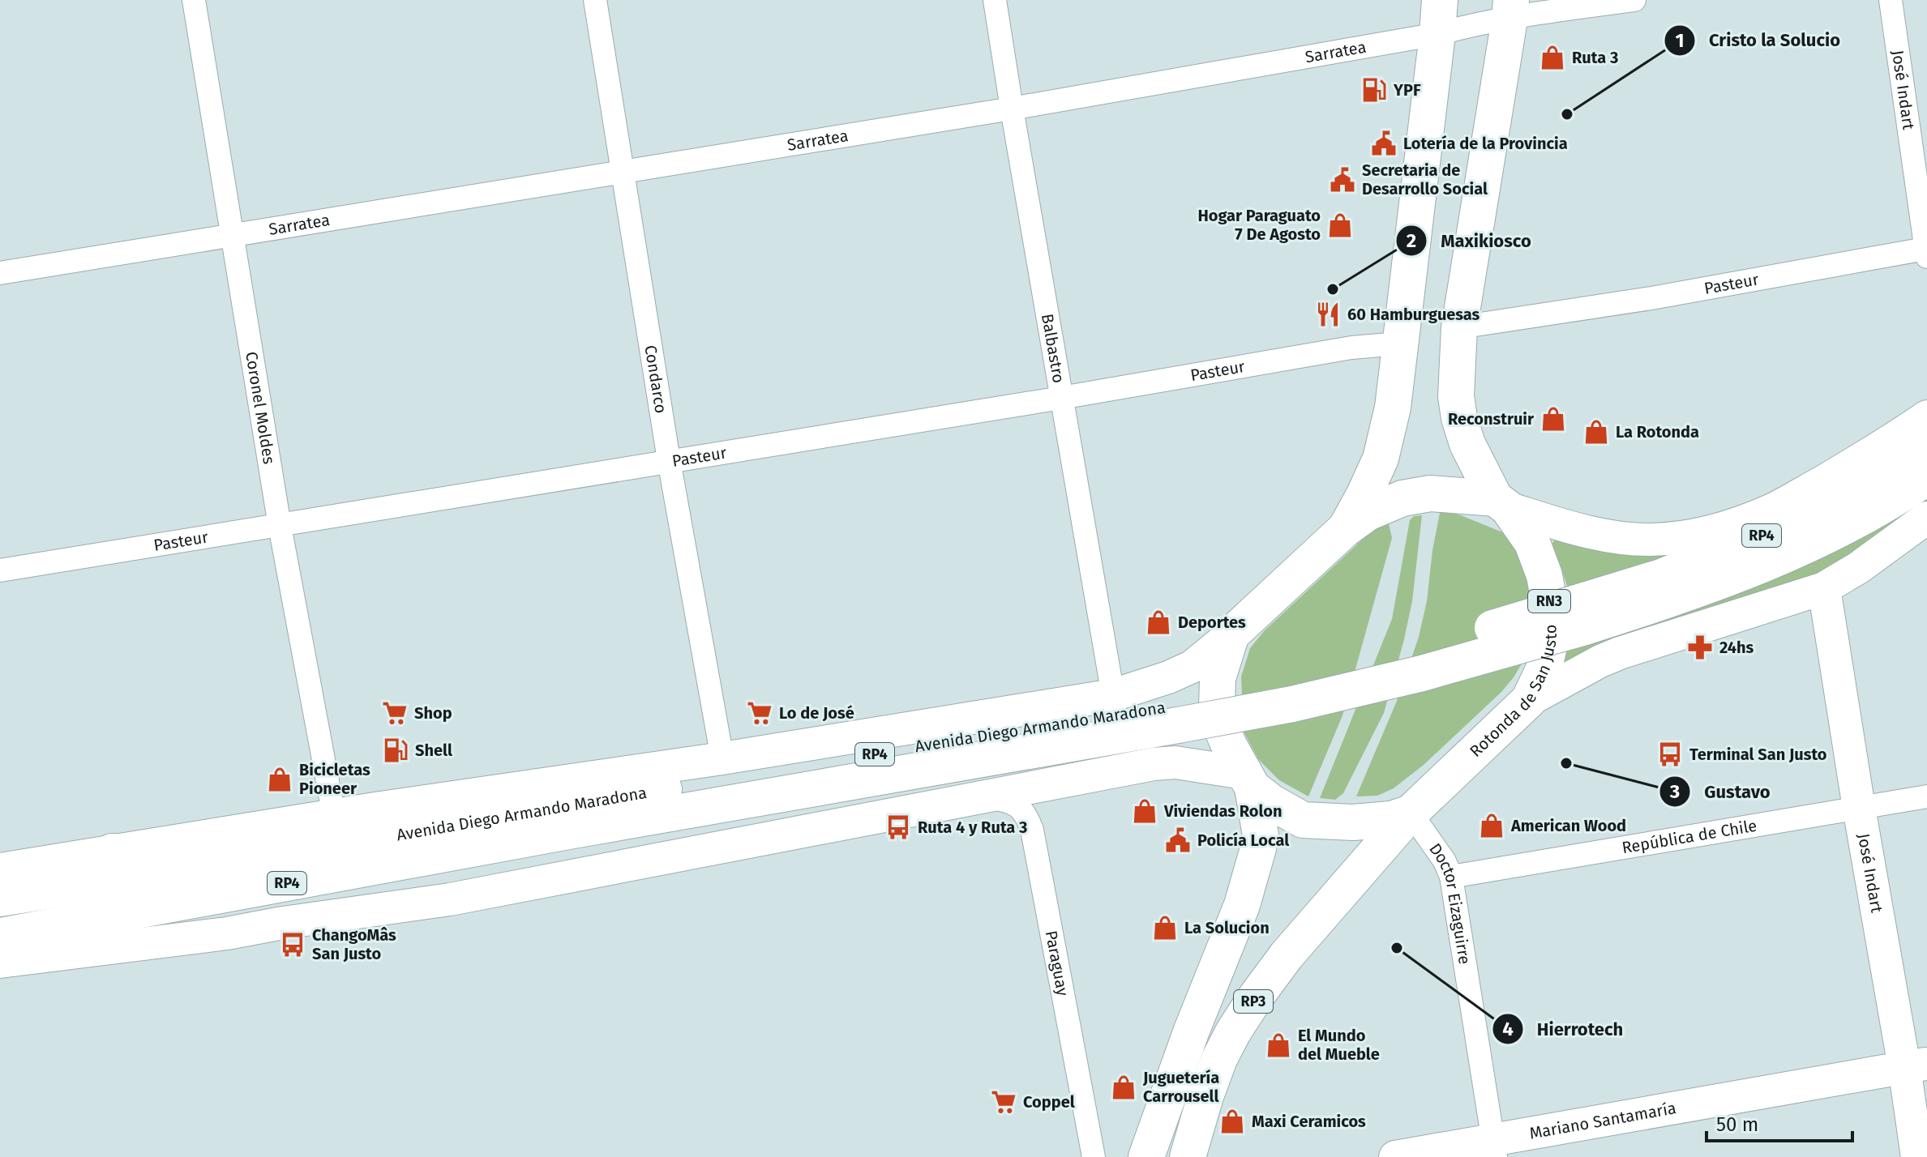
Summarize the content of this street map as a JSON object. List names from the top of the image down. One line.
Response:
{"streets":{"main road":["RP4","RN3","Rotonda de San Justo","Avenida Diego Armando Maradona","RP3"],"street":["Sarratea","José Indart","Pasteur","Balbastro","Condarco","Coronel Moldes","República de Chile","Doctor Eizaguirre","Paraguay","Mariano Santamaría"]},"crossings":[["Sarratea","Balbastro"],["Sarratea","Condarco"],["Sarratea","Coronel Moldes"],["Sarratea","RN3"],["José Indart","Pasteur"],["José Indart","República de Chile"],["José Indart","Mariano Santamaría"],["Pasteur","Balbastro"],["Pasteur","Condarco"],["Pasteur","Coronel Moldes"],["Pasteur","RN3"],["Balbastro","Avenida Diego Armando Maradona"],["Condarco","Avenida Diego Armando Maradona"],["Coronel Moldes","Avenida Diego Armando Maradona"],["RN3","Rotonda de San Justo"],["Rotonda de San Justo","Doctor Eizaguirre"],["Rotonda de San Justo","RP3"],["República de Chile","Doctor Eizaguirre"],["Doctor Eizaguirre","RP3"],["Doctor Eizaguirre","Mariano Santamaría"]],"places":{"shop":["Ruta 3","Hogar Paraguato 7 De Agosto","Reconstruir","La Rotonda","Deportes","Bicicletas Pioneer","Viviendas Rolon","American Wood","La Solucion","El Mundo del Mueble","Juguetería Carrousell","Maxi Ceramicos"],"fuel station":["YPF","Shell"],"other":["Cristo la Solucio","Maxikiosco","Gustavo","Hierrotech"],"public building":["Lotería de la Provincia","Secretaria de Desarrollo Social","Policía Local"],"restaurant":["60 Hamburguesas"],"pharmacy":["24hs"],"supermarket":["Shop","Lo de José","Coppel"],"bus stop":["Terminal San Justo","Ruta 4 y Ruta 3","ChangoMâs San Justo"]},"scale_bar":"50 m"}
